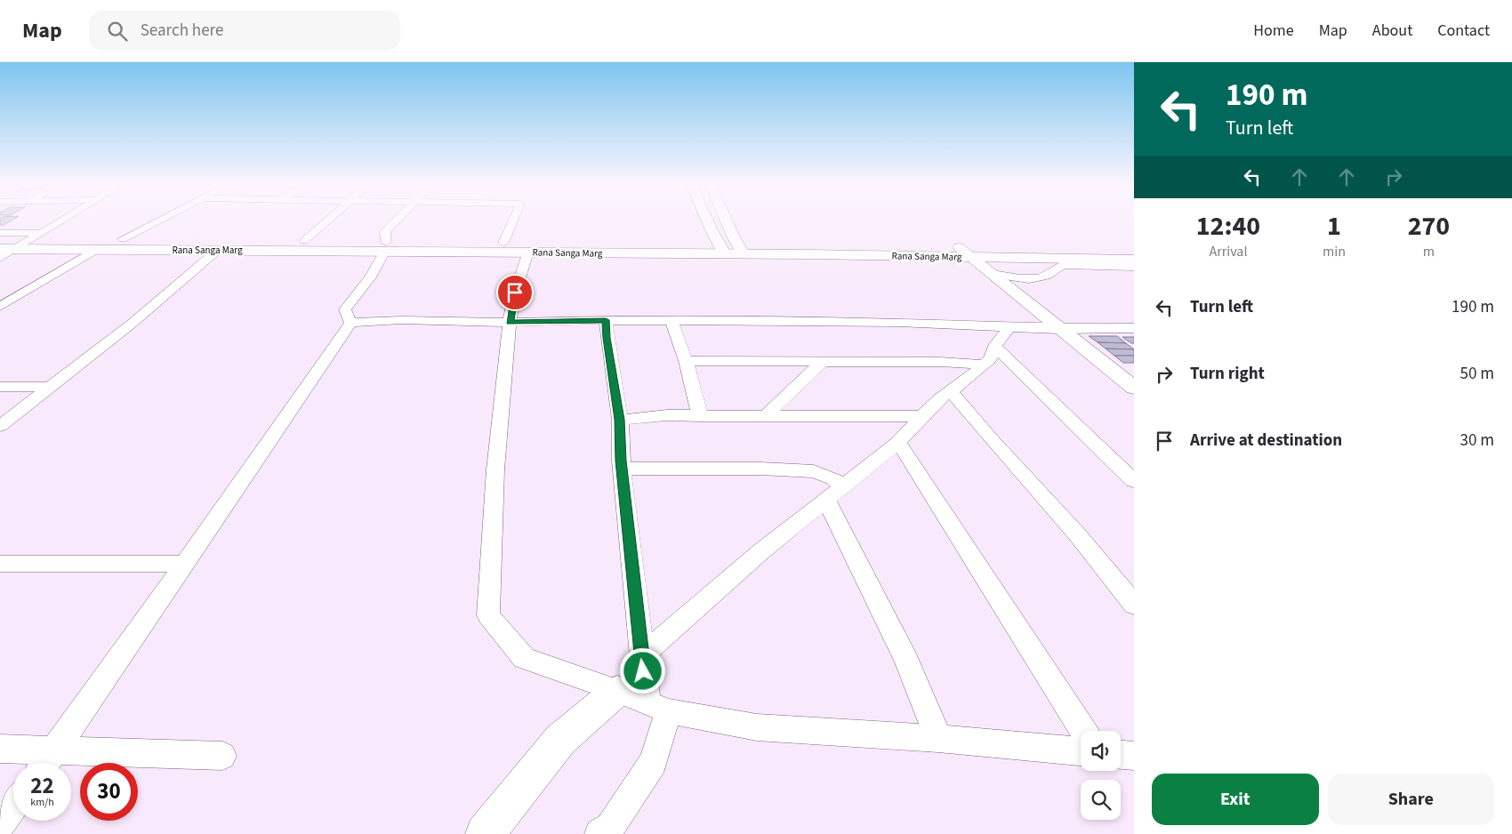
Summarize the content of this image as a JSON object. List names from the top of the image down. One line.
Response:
{"streets":{"main road":["Rana Sanga Marg"]},"page":{"header":"Map","search":"Search here","nav":["Home","Map","About","Contact"],"turn":["190 m","Turn left"],"eta":["12:40","Arrival","1","min","270","m"],"list":[{"name":"Turn left","value":"190 m"},{"name":"Turn right","value":"50 m"},{"name":"Arrive at destination","value":"30 m"}],"speed":"22 km/h","limit":"30","buttons":["Exit","Share"]}}
